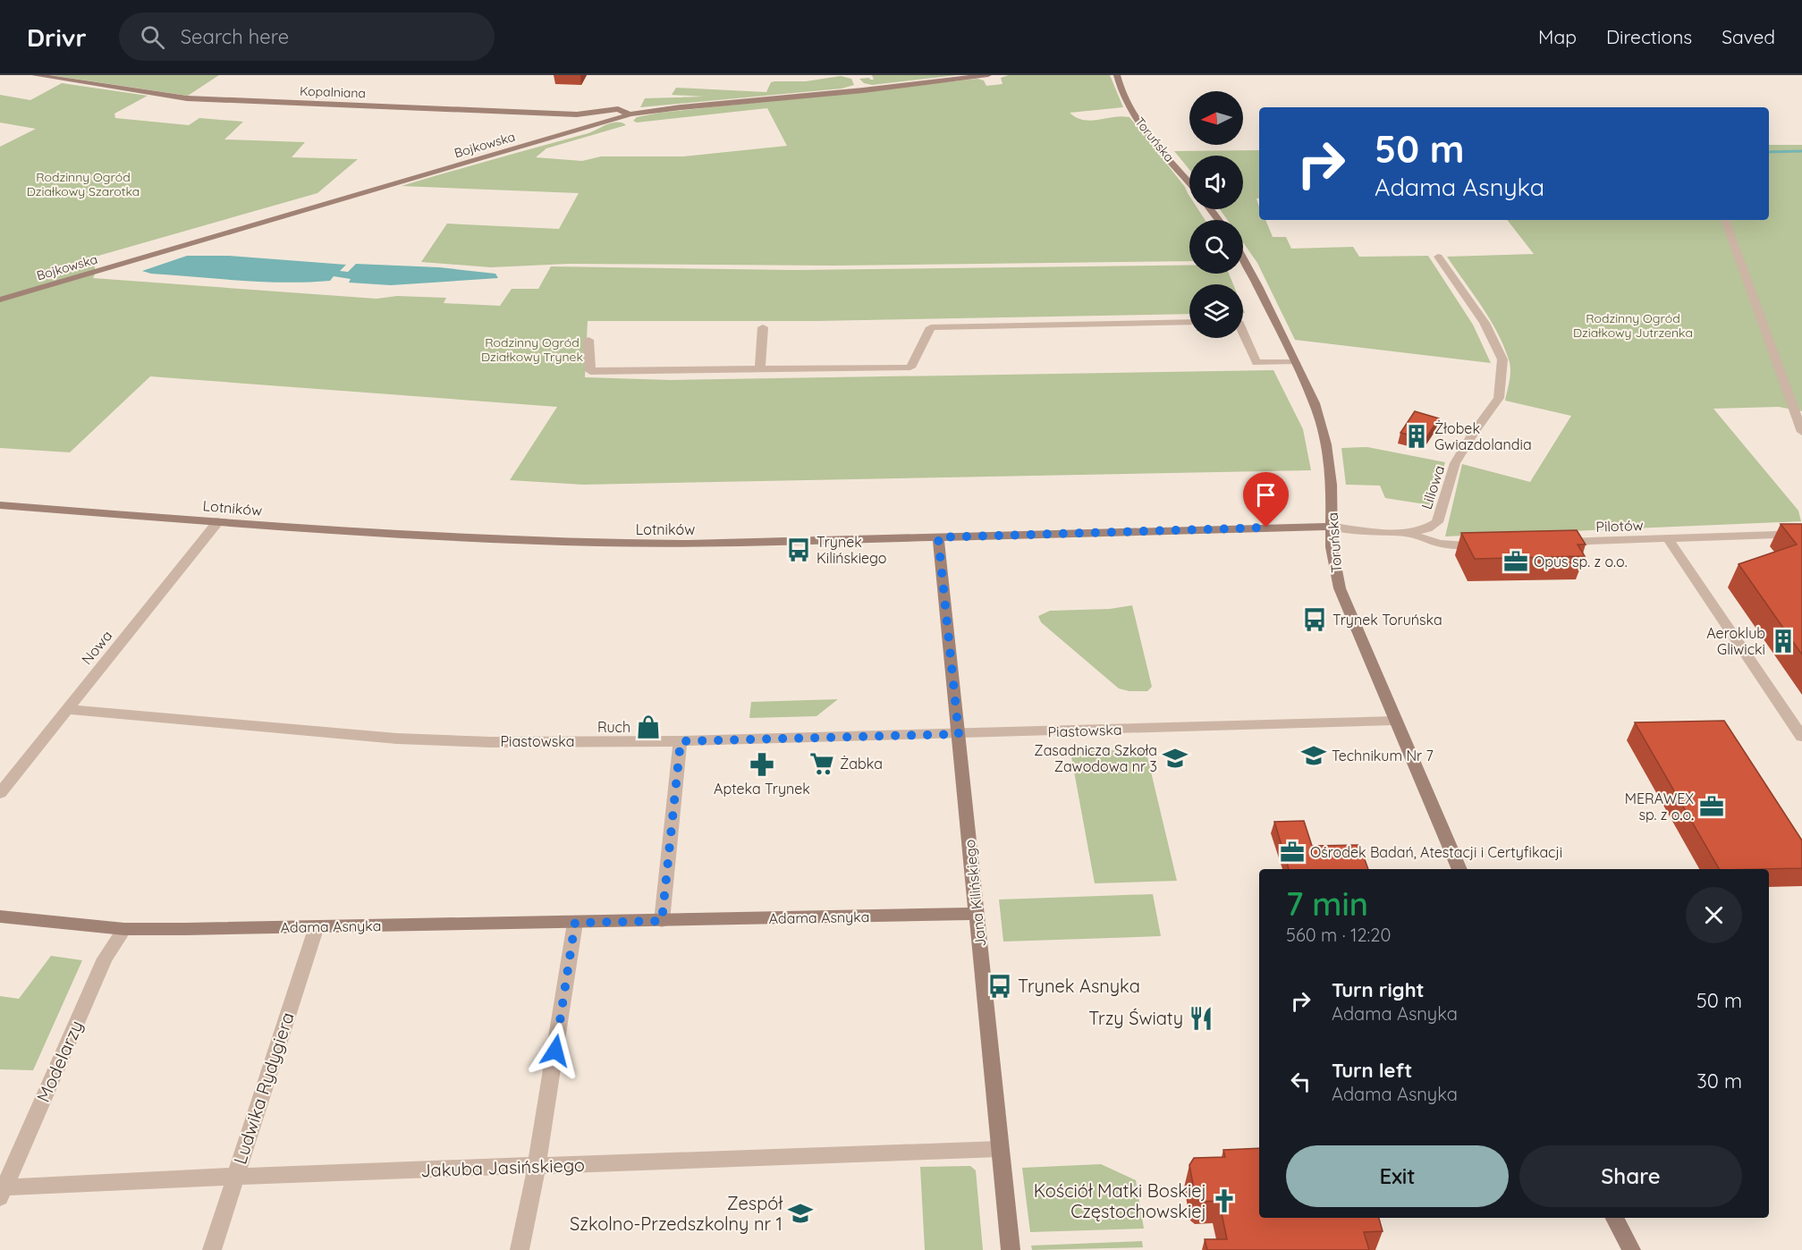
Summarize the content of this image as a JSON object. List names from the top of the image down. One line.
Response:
{"streets":{"street":["Kopalniana","Toruńska","Bojkowska","Liliowa","Lotników","Pilotów","Nowa","Piastowska","Jana Kilińskiego","Adama Asnyka","Modelarzy","Ludwika Rydygiera","Jakuba Jasińskiego"]},"crossings":[["Kopalniana","Bojkowska"],["Toruńska","Liliowa"],["Toruńska","Lotników"],["Toruńska","Piastowska"],["Liliowa","Lotników"],["Lotników","Nowa"],["Lotników","Jana Kilińskiego"],["Nowa","Piastowska"],["Piastowska","Jana Kilińskiego"],["Jana Kilińskiego","Adama Asnyka"],["Jana Kilińskiego","Jakuba Jasińskiego"],["Adama Asnyka","Modelarzy"],["Adama Asnyka","Ludwika Rydygiera"],["Modelarzy","Jakuba Jasińskiego"],["Ludwika Rydygiera","Jakuba Jasińskiego"]],"parks":["Rodzinny Ogród Działkowy Szarotka","Rodzinny Ogród Działkowy Jutrzenka","Rodzinny Ogród Działkowy Trynek"],"places":{"building":["Żłobek Gwiazdolandia","Aeroklub Gliwicki"],"bus stop":["Trynek Kilińskiego","Trynek Toruńska","Trynek Asnyka"],"office":["Opus sp. z o.o.","MERAWEX sp. z o.o.","Ośrodek Badań, Atestacji i Certyfikacji"],"shop":["Ruch"],"school or university":["Technikum Nr 7","Zasadnicza Szkoła Zawodowa nr 3","Zespół Szkolno-Przedszkolny nr 1"],"supermarket":["Żabka"],"pharmacy":["Apteka Trynek"],"restaurant":["Trzy Światy"],"church":["Kościół Matki Boskiej Częstochowskiej"]},"north":"left","page":{"header":"Drivr","search":"Search here","nav":["Map","Directions","Saved"],"turn":["50 m","Adama Asnyka"],"heading":["7 min","560 m · 12:20"],"list":[{"name":"Turn right","note":"Adama Asnyka","value":"50 m"},{"name":"Turn left","note":"Adama Asnyka","value":"30 m"}],"buttons":["Exit","Share"]}}
